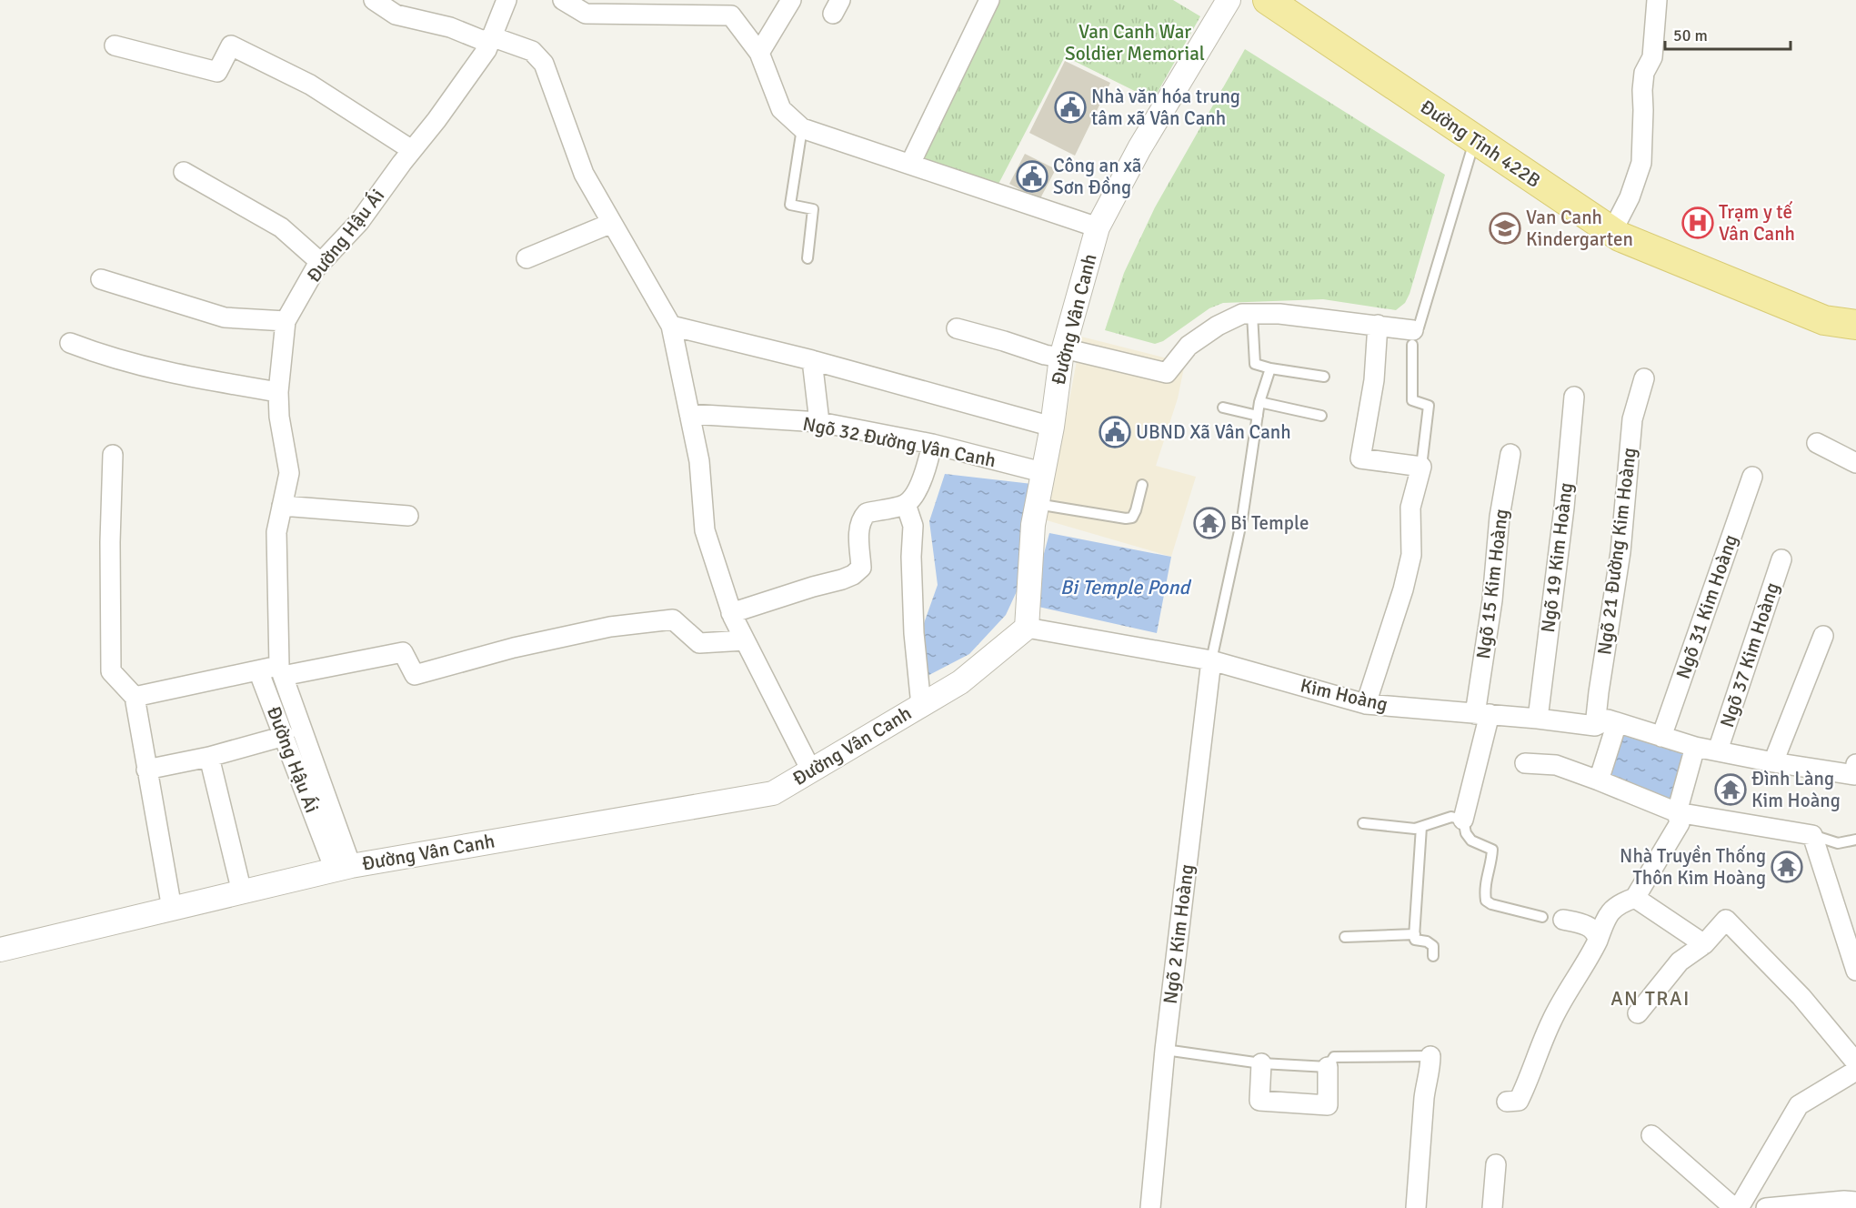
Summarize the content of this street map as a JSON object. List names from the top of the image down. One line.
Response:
{"streets":{"main road":["Đường Tỉnh 422B"],"street":["Đường Hậu Ái","Đường Vân Canh","Ngõ 32 Đường Vân Canh","Ngõ 21 Đường Kim Hoàng","Ngõ 19 Kim Hoàng","Ngõ 15 Kim Hoàng","Ngõ 31 Kim Hoàng","Ngõ 37 Kim Hoàng","Kim Hoàng","Ngõ 2 Kim Hoàng"]},"crossings":[["Đường Hậu Ái","Đường Vân Canh"],["Đường Vân Canh","Ngõ 32 Đường Vân Canh"],["Đường Vân Canh","Kim Hoàng"],["Ngõ 21 Đường Kim Hoàng","Kim Hoàng"],["Ngõ 19 Kim Hoàng","Kim Hoàng"],["Ngõ 15 Kim Hoàng","Kim Hoàng"],["Ngõ 31 Kim Hoàng","Kim Hoàng"],["Ngõ 37 Kim Hoàng","Kim Hoàng"],["Kim Hoàng","Ngõ 2 Kim Hoàng"]],"districts":["AN TRAI"],"water":["Bi Temple Pond"],"parks":["Van Canh War Soldier Memorial"],"places":{"public building":["Nhà văn hóa trung tâm xã Vân Canh","Công an xã Sơn Đồng","UBND Xã Vân Canh"],"hospital":["Trạm y tế Vân Canh"],"school or university":["Van Canh Kindergarten"],"temple":["Bi Temple","Đình Làng Kim Hoàng","Nhà Truyền Thống Thôn Kim Hoàng"]},"scale_bar":"50 m"}
